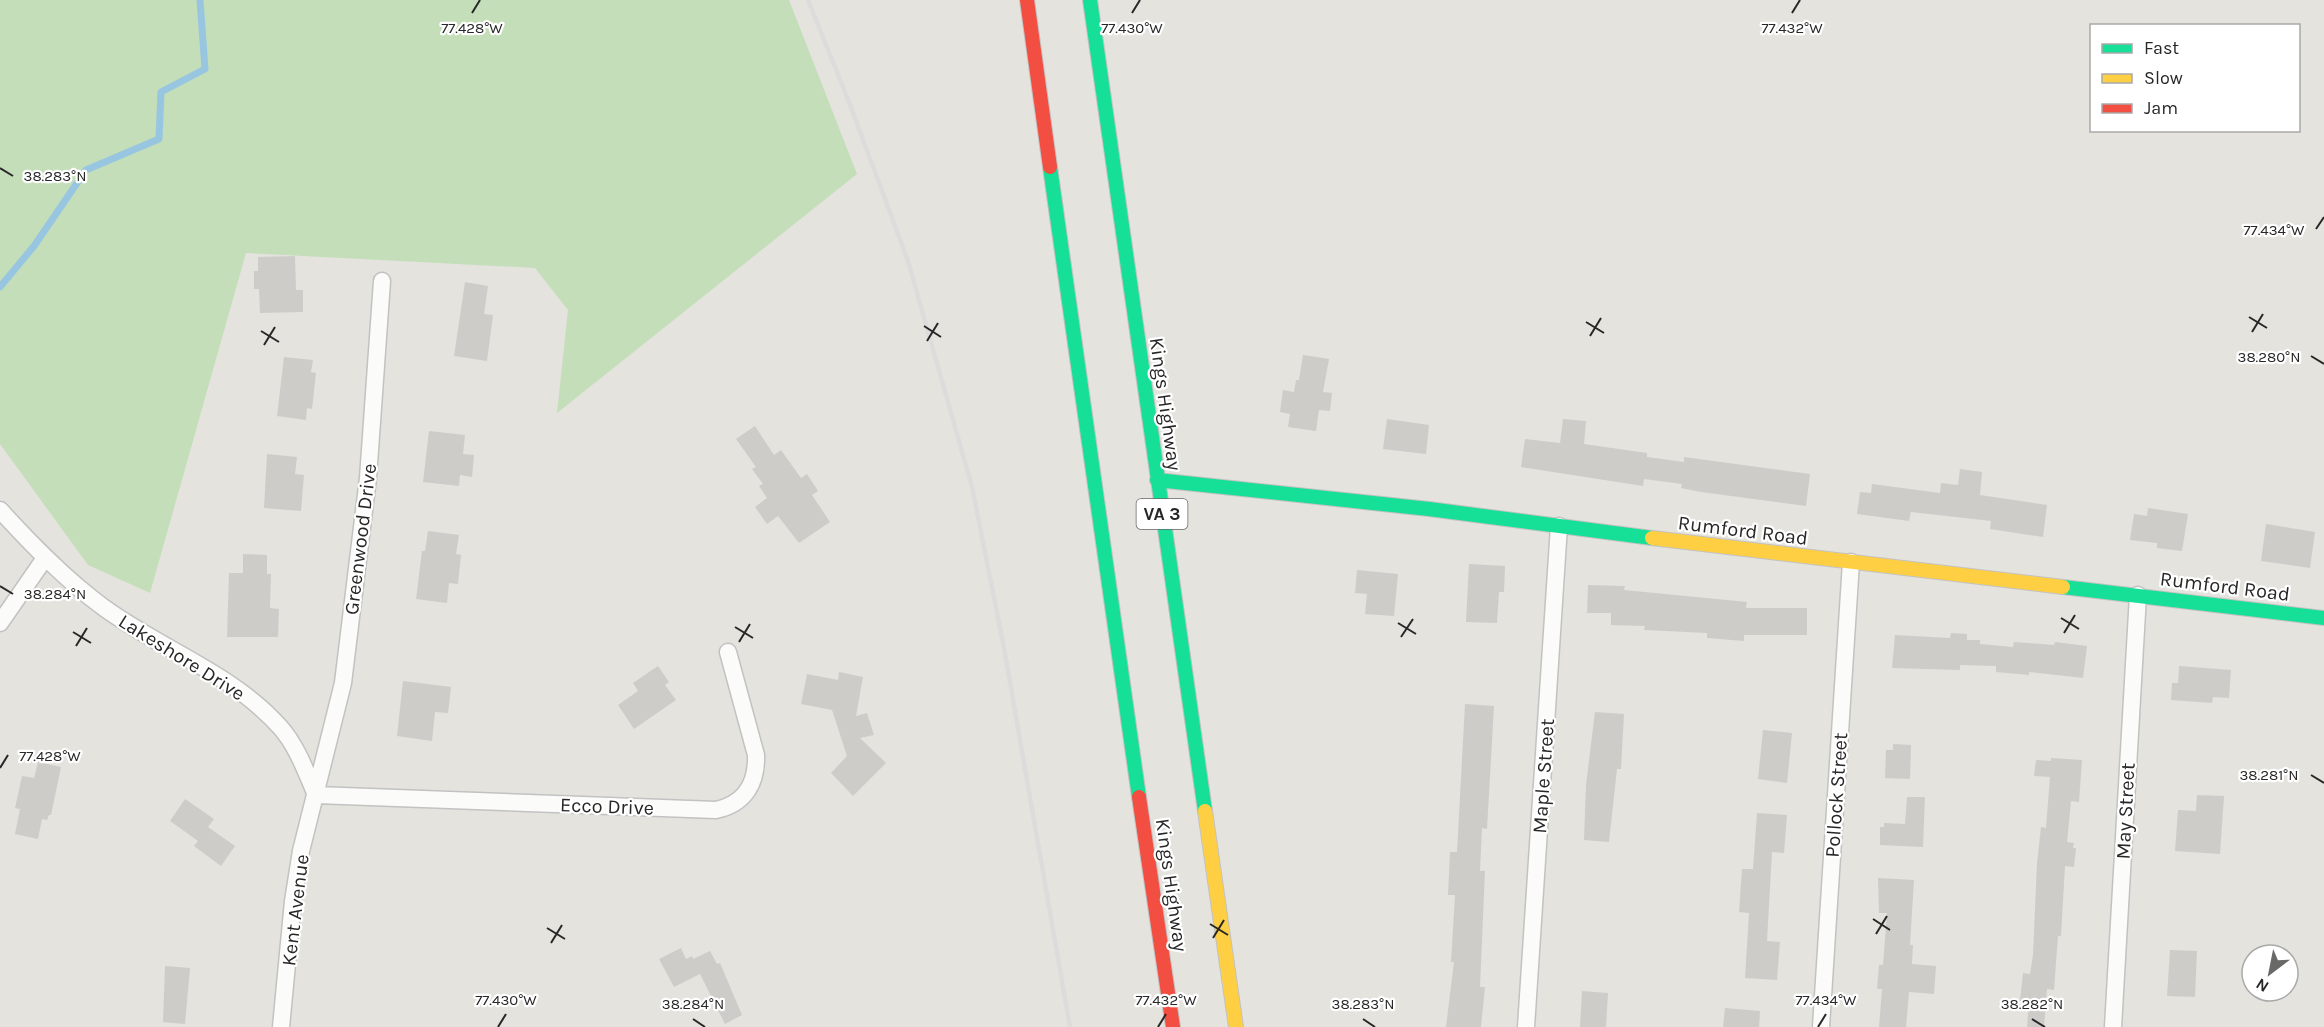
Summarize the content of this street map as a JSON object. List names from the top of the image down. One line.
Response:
{"streets":{"main road":["Kings Highway","VA 3","Rumford Road"],"street":["Greenwood Drive","Lakeshore Drive","Maple Street","Pollock Street","Ecco Drive","May Street","Kent Avenue"]},"crossings":[["Kings Highway","Rumford Road"],["Rumford Road","Maple Street"],["Rumford Road","Pollock Street"],["Rumford Road","May Street"],["Greenwood Drive","Lakeshore Drive"],["Greenwood Drive","Ecco Drive"],["Greenwood Drive","Kent Avenue"],["Lakeshore Drive","Ecco Drive"],["Lakeshore Drive","Kent Avenue"],["Ecco Drive","Kent Avenue"]],"legend":["Fast","Slow","Jam"],"north":"bottom left","coordinates":["77.428°W","77.430°W","77.432°W","38.283°N","77.434°W","38.280°N","38.284°N","38.281°N","38.282°N"]}
